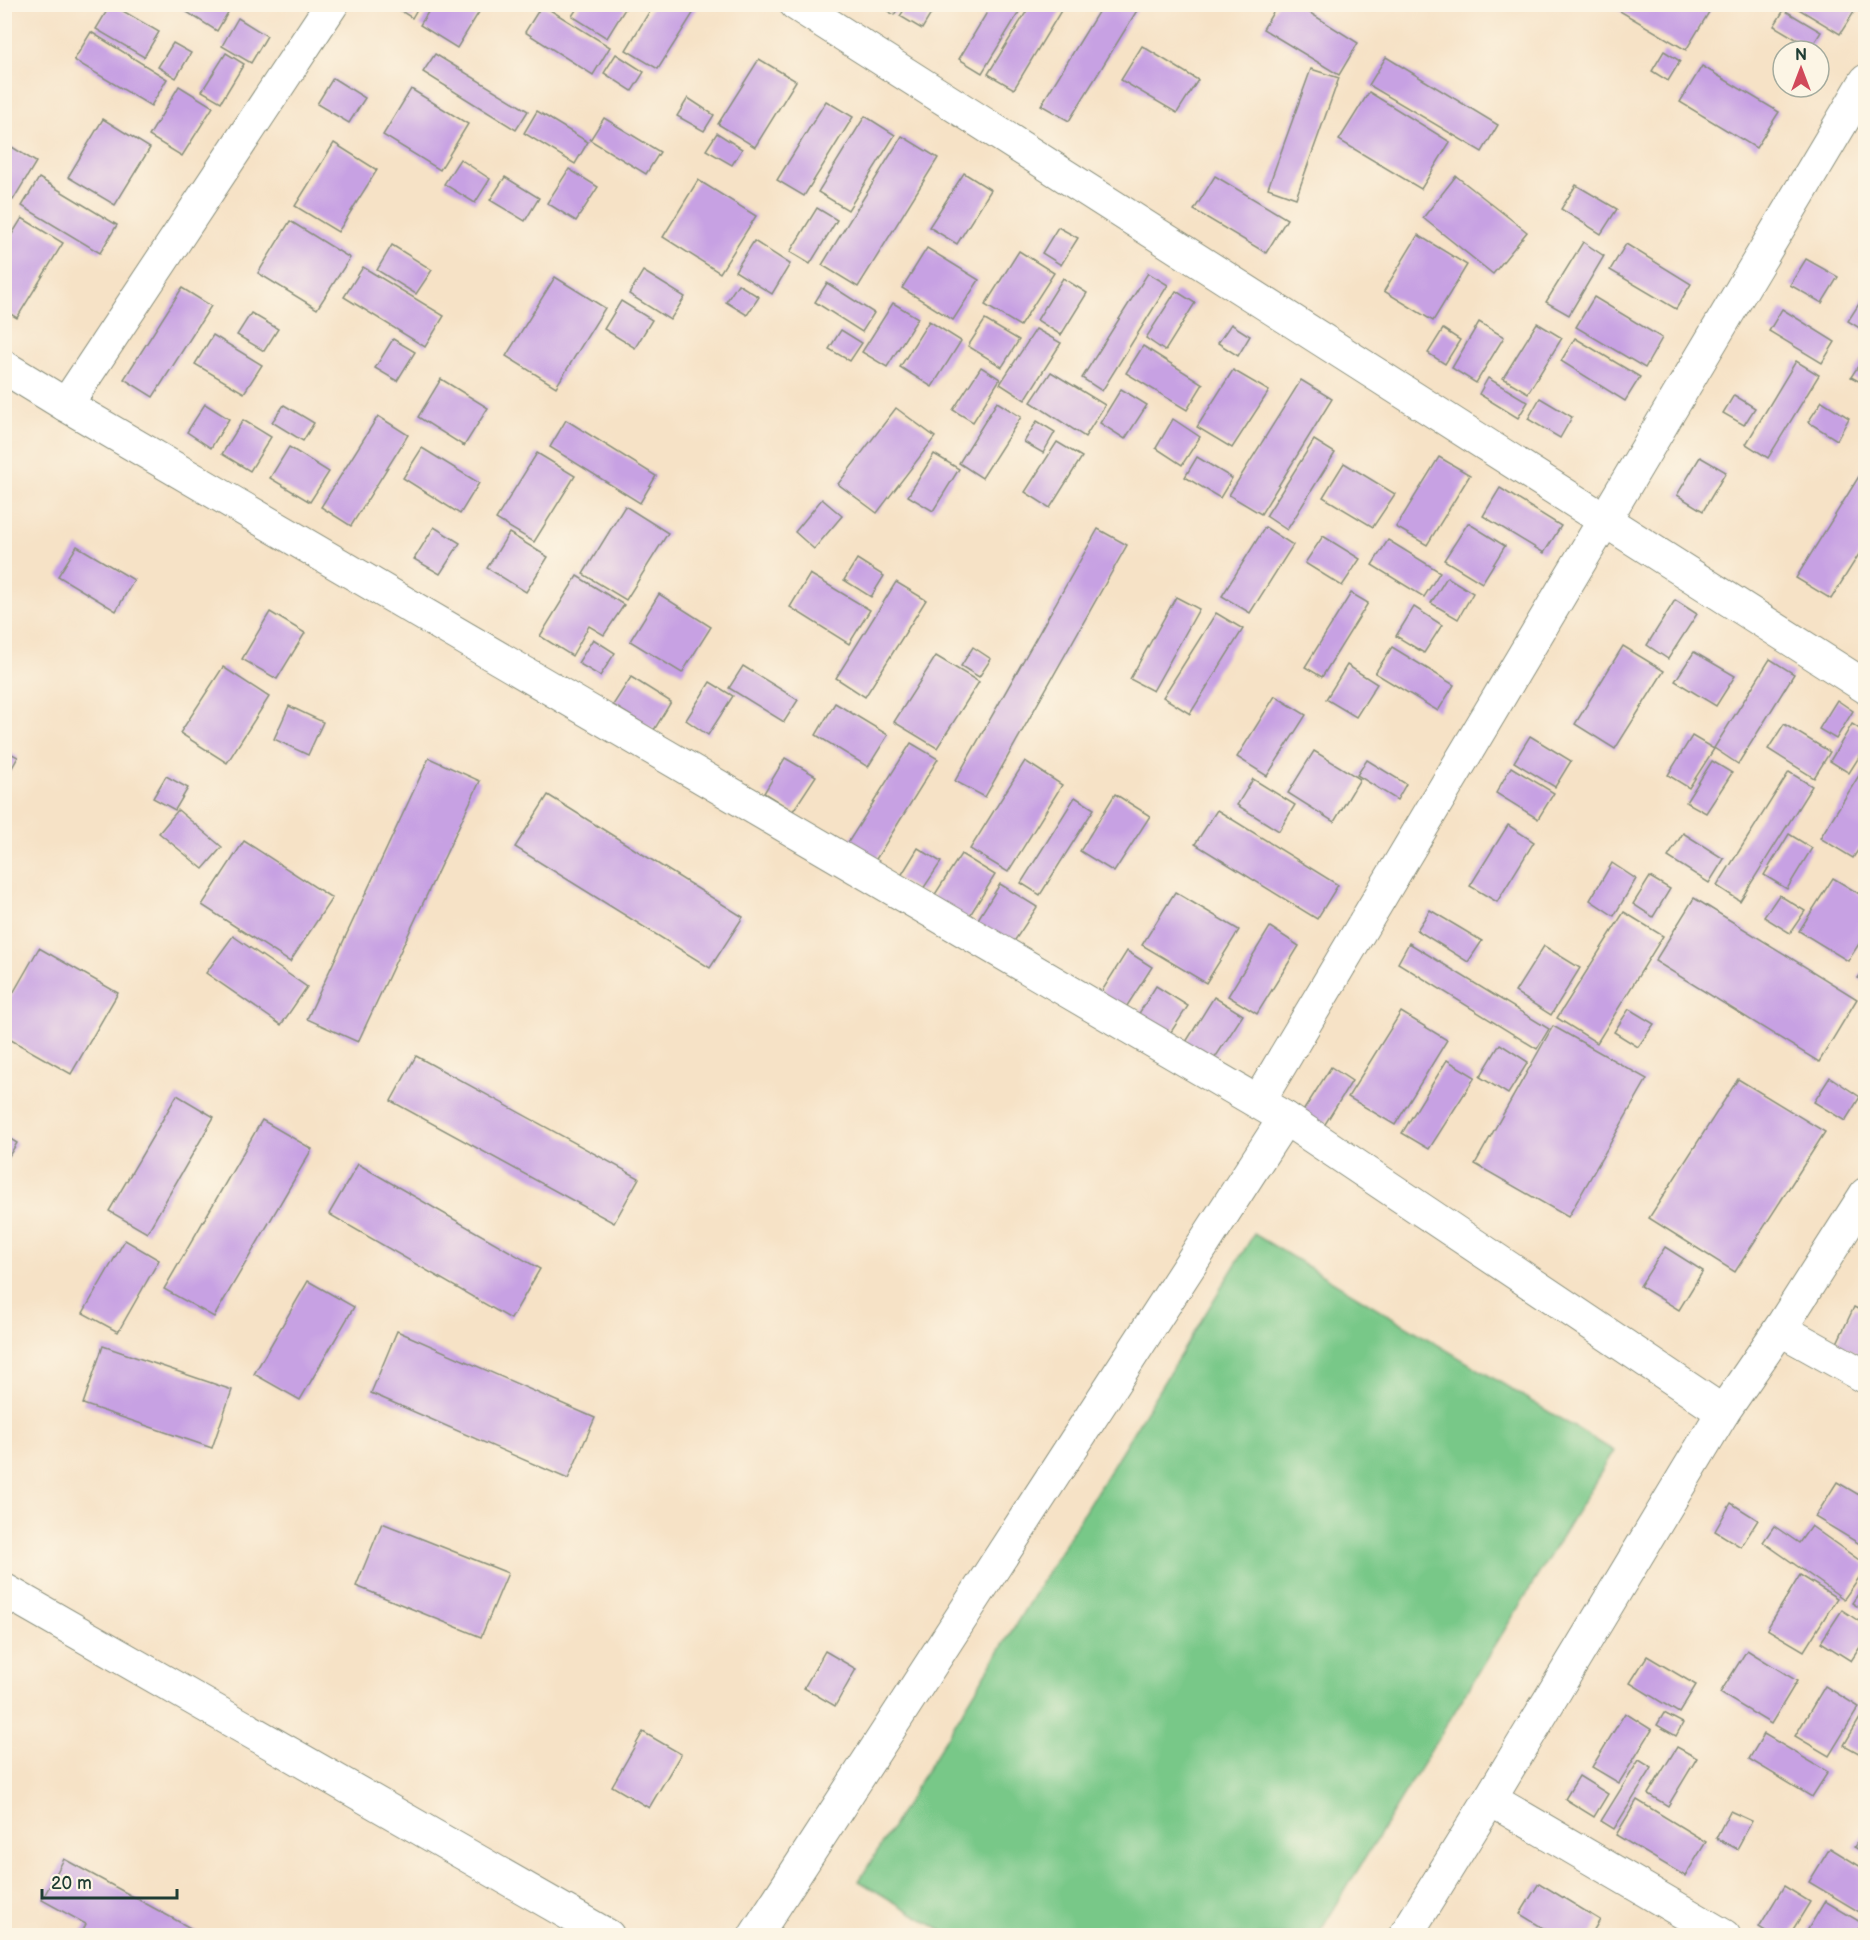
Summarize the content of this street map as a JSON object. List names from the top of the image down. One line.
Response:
{"scale_bar":"20 m","north":"top"}
